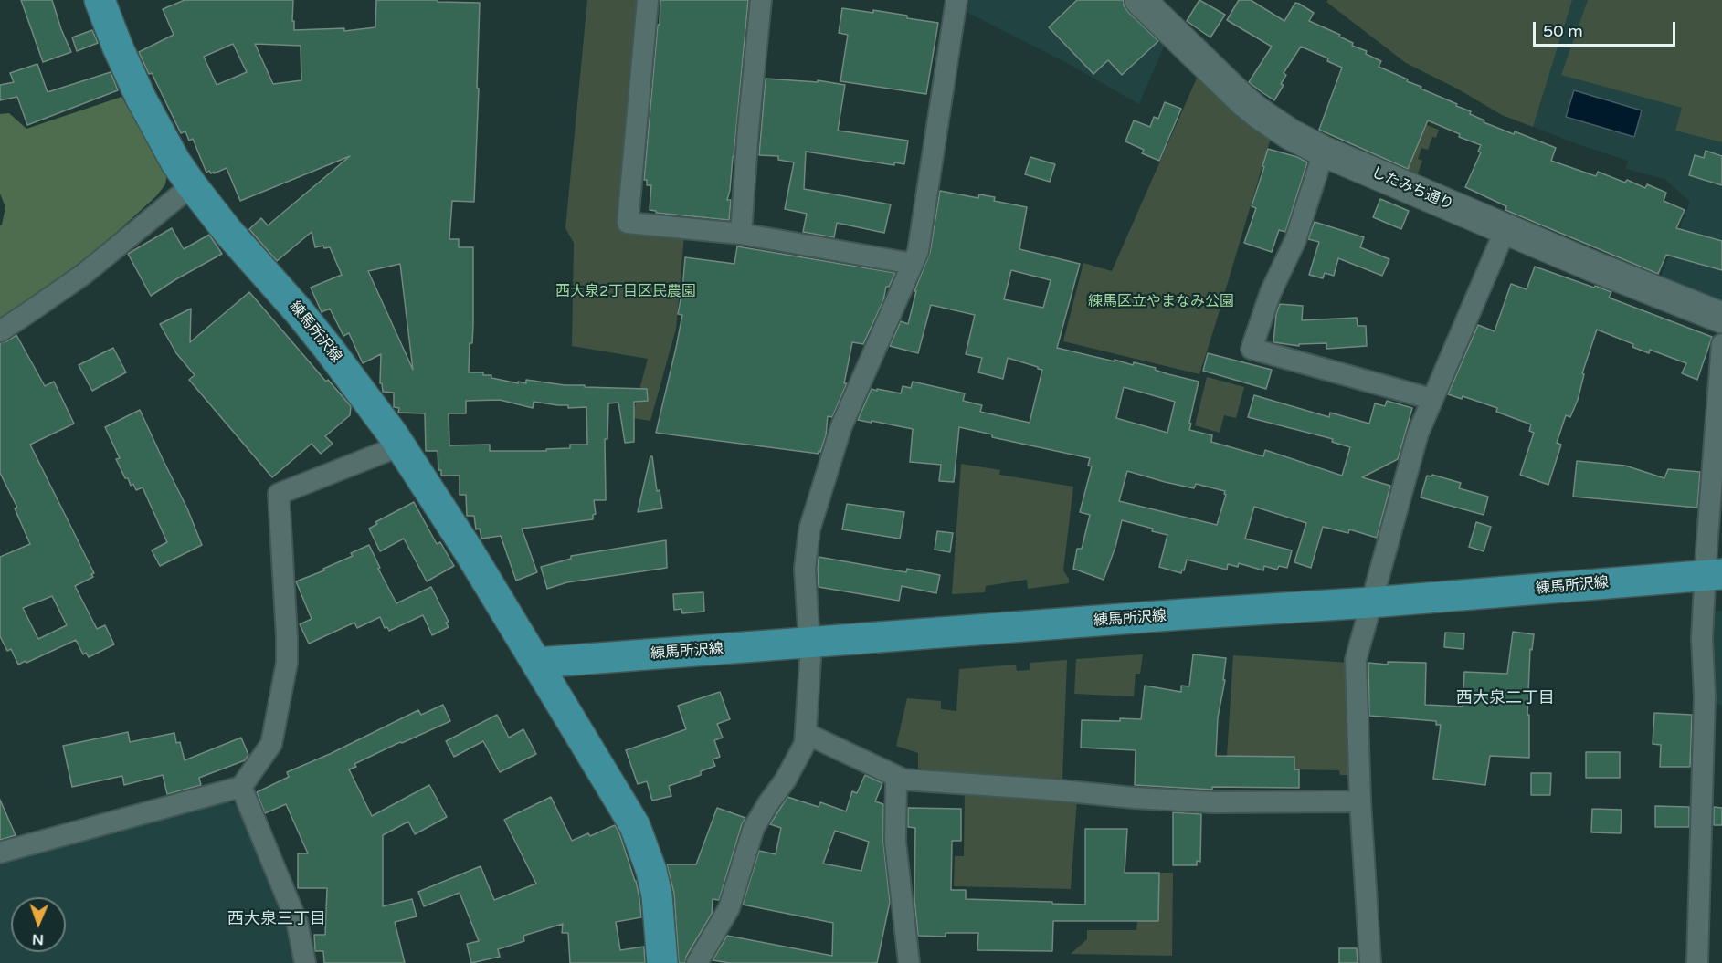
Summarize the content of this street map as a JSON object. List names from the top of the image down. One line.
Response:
{"streets":{"main road":["練馬所沢線"],"street":["したみち通り"]},"districts":["西大泉二丁目","西大泉三丁目"],"parks":["西大泉2丁目区民農園","練馬区立やまなみ公園"],"scale_bar":"50 m","north":"bottom"}
